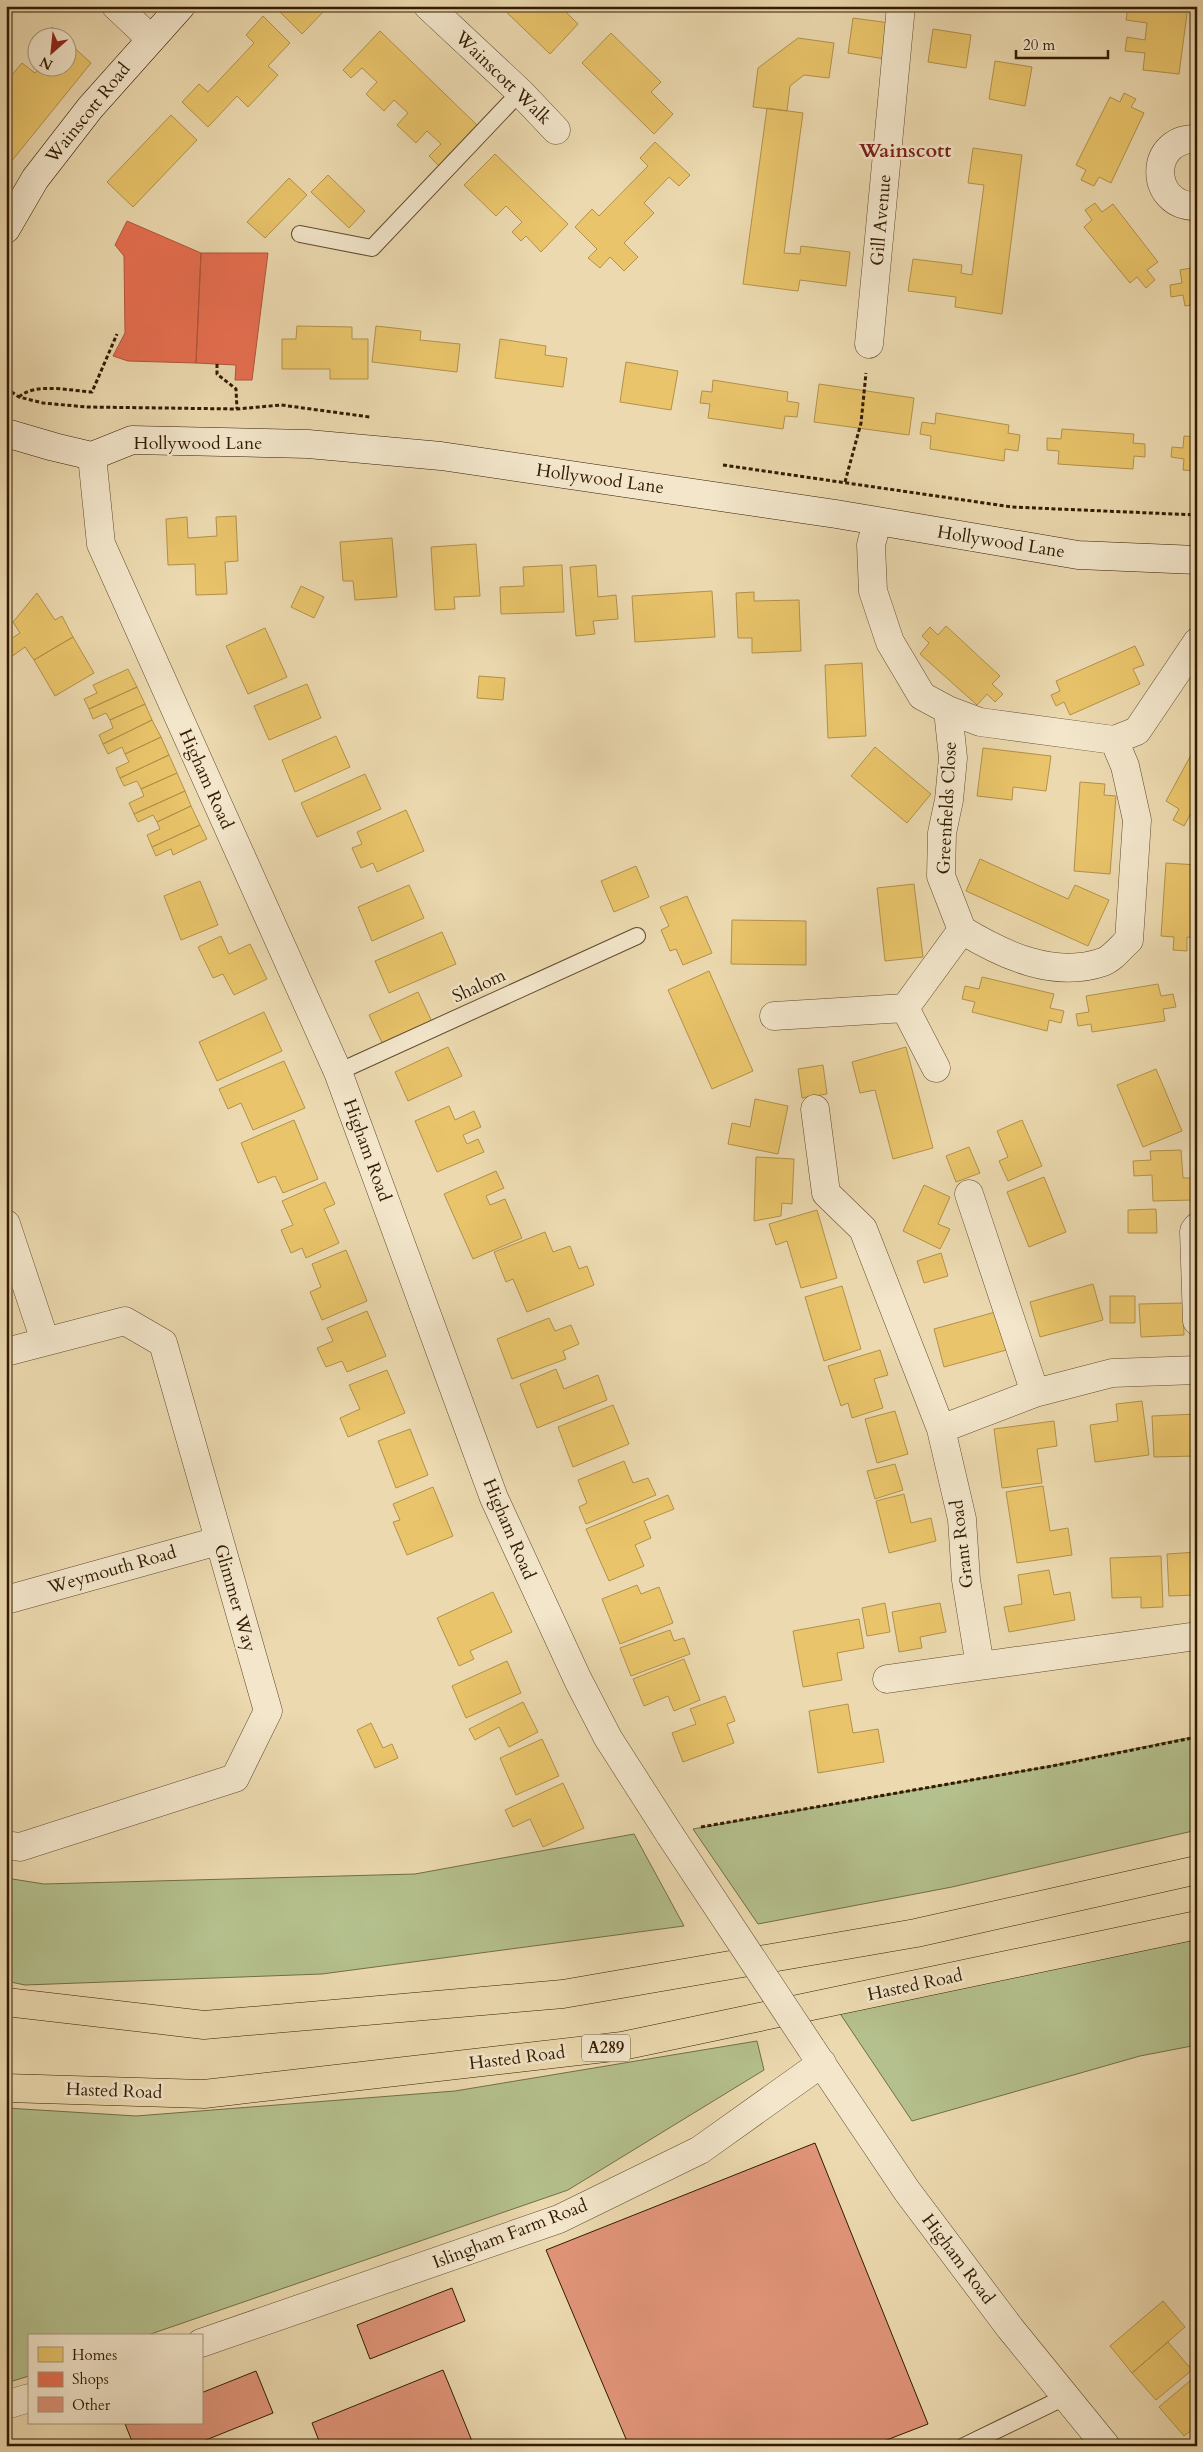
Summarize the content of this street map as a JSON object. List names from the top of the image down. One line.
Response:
{"streets":{"main road":["Hasted Road","A289"],"street":["Wainscott Walk","Wainscott Road","Gill Avenue","Hollywood Lane","Higham Road","Greenfields Close","Grant Road","Weymouth Road","Glimmer Way","Islingham Farm Road"],"lane":["Shalom"]},"crossings":[["Hollywood Lane","Higham Road"],["Higham Road","Shalom"],["Higham Road","Islingham Farm Road"],["Weymouth Road","Glimmer Way"]],"districts":["Wainscott"],"legend":["Homes","Shops","Other"],"scale_bar":"20 m","north":"bottom left"}
